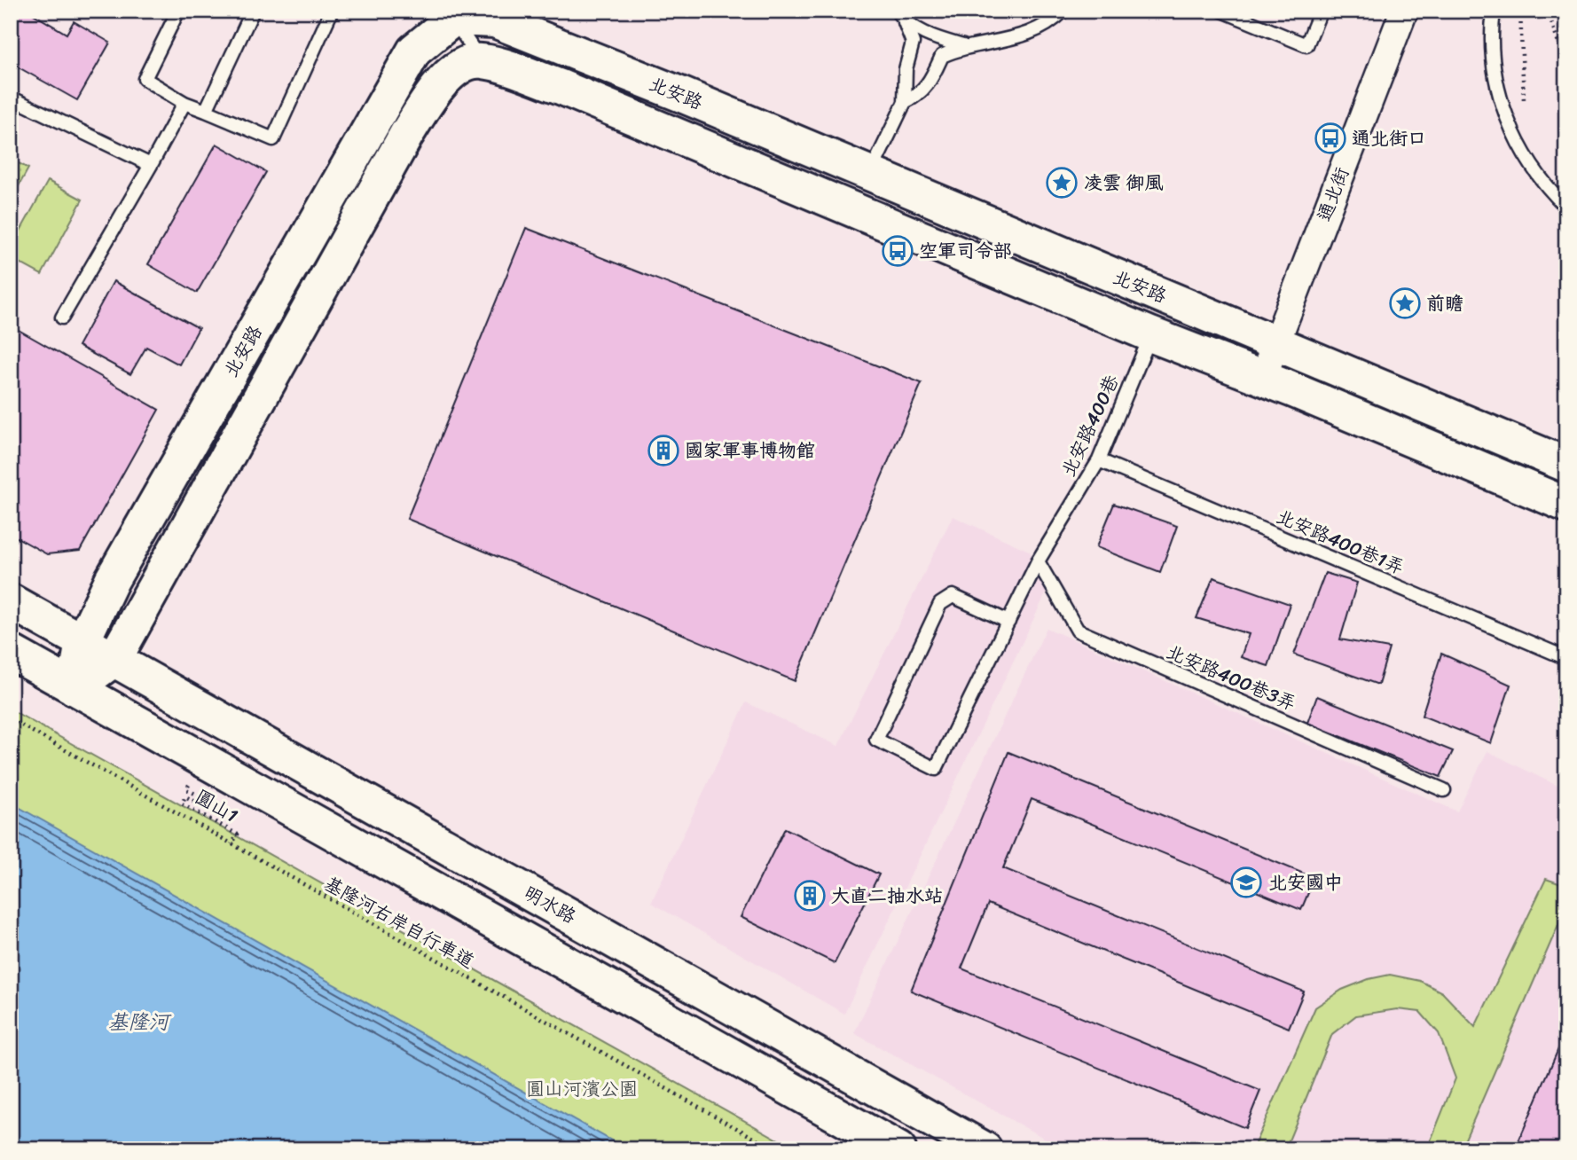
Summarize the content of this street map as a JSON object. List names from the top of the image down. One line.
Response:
{"streets":{"main road":["北安路","明水路"],"street":["通北街"],"lane":["北安路400巷","北安路400巷1弄","北安路400巷3弄"],"path":["圓山1","基隆河右岸自行車道"]},"crossings":[["北安路","通北街"],["北安路","北安路400巷"],["北安路","明水路"],["北安路400巷","北安路400巷1弄"],["北安路400巷","北安路400巷3弄"],["圓山1","基隆河右岸自行車道"]],"water":["基隆河"],"parks":["圓山河濱公園"],"places":{"bus stop":["通北街口","空軍司令部"],"place":["凌雲 御風","前瞻"],"building":["國家軍事博物館","大直二抽水站"],"school or university":["北安國中"]}}
